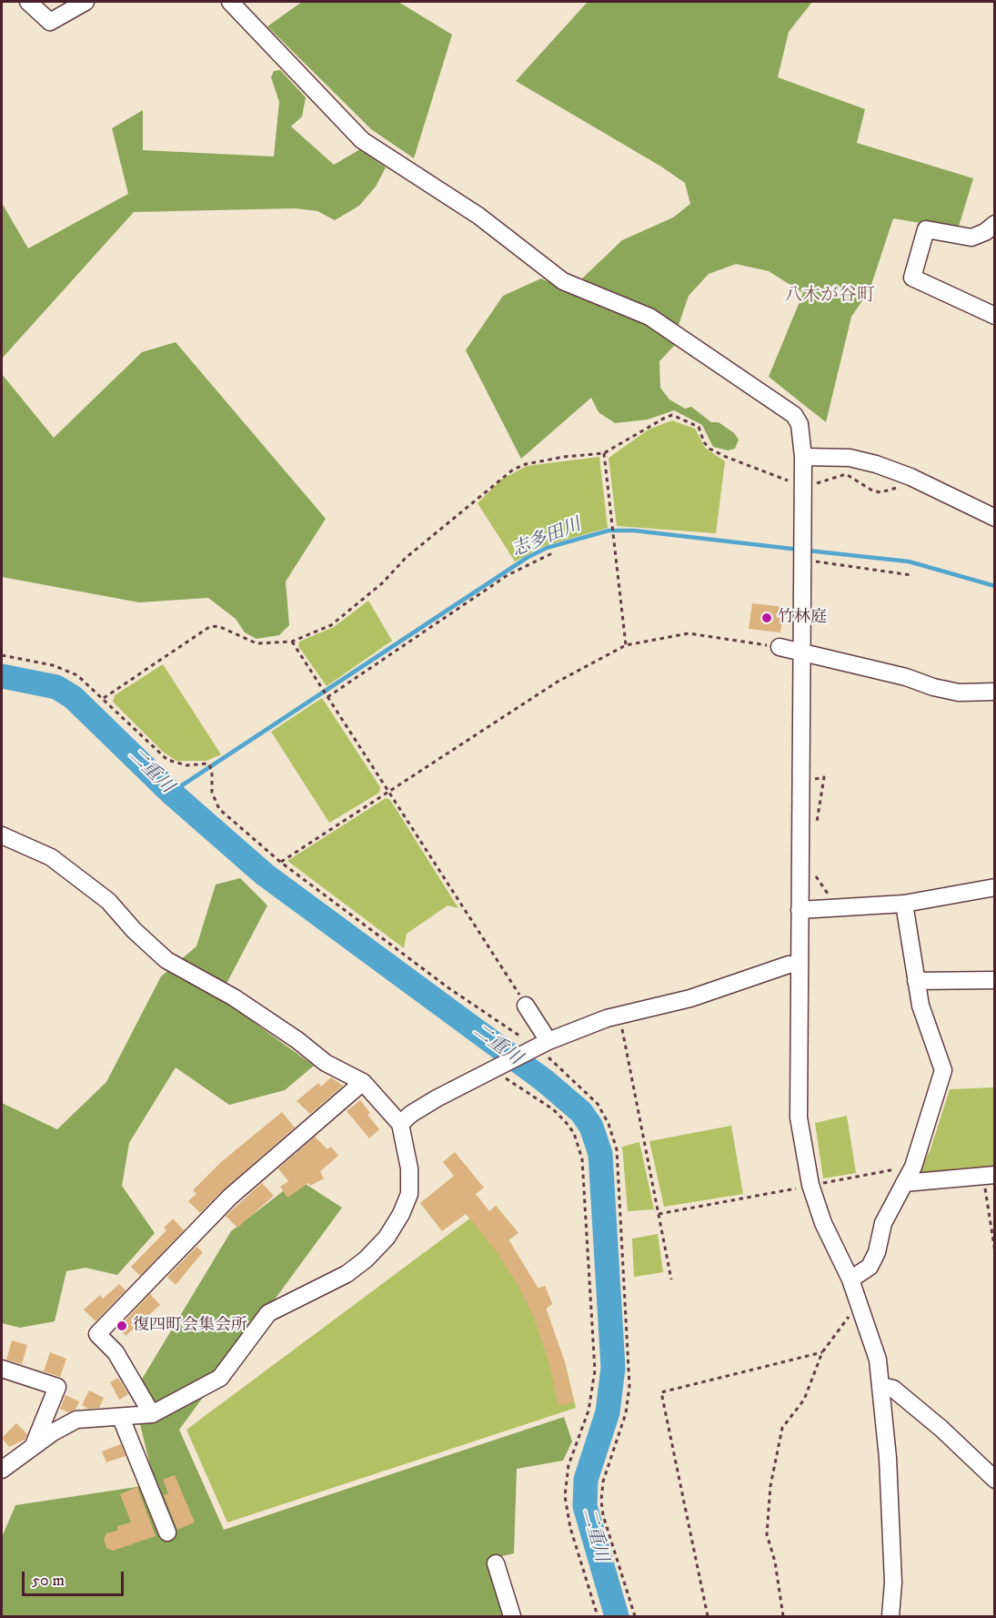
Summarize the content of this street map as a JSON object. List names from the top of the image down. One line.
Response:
{"districts":["八木が谷町"],"water":["志多田川","二重川"],"places":["竹林庭","復四町会集会所"],"scale_bar":"50 m"}
